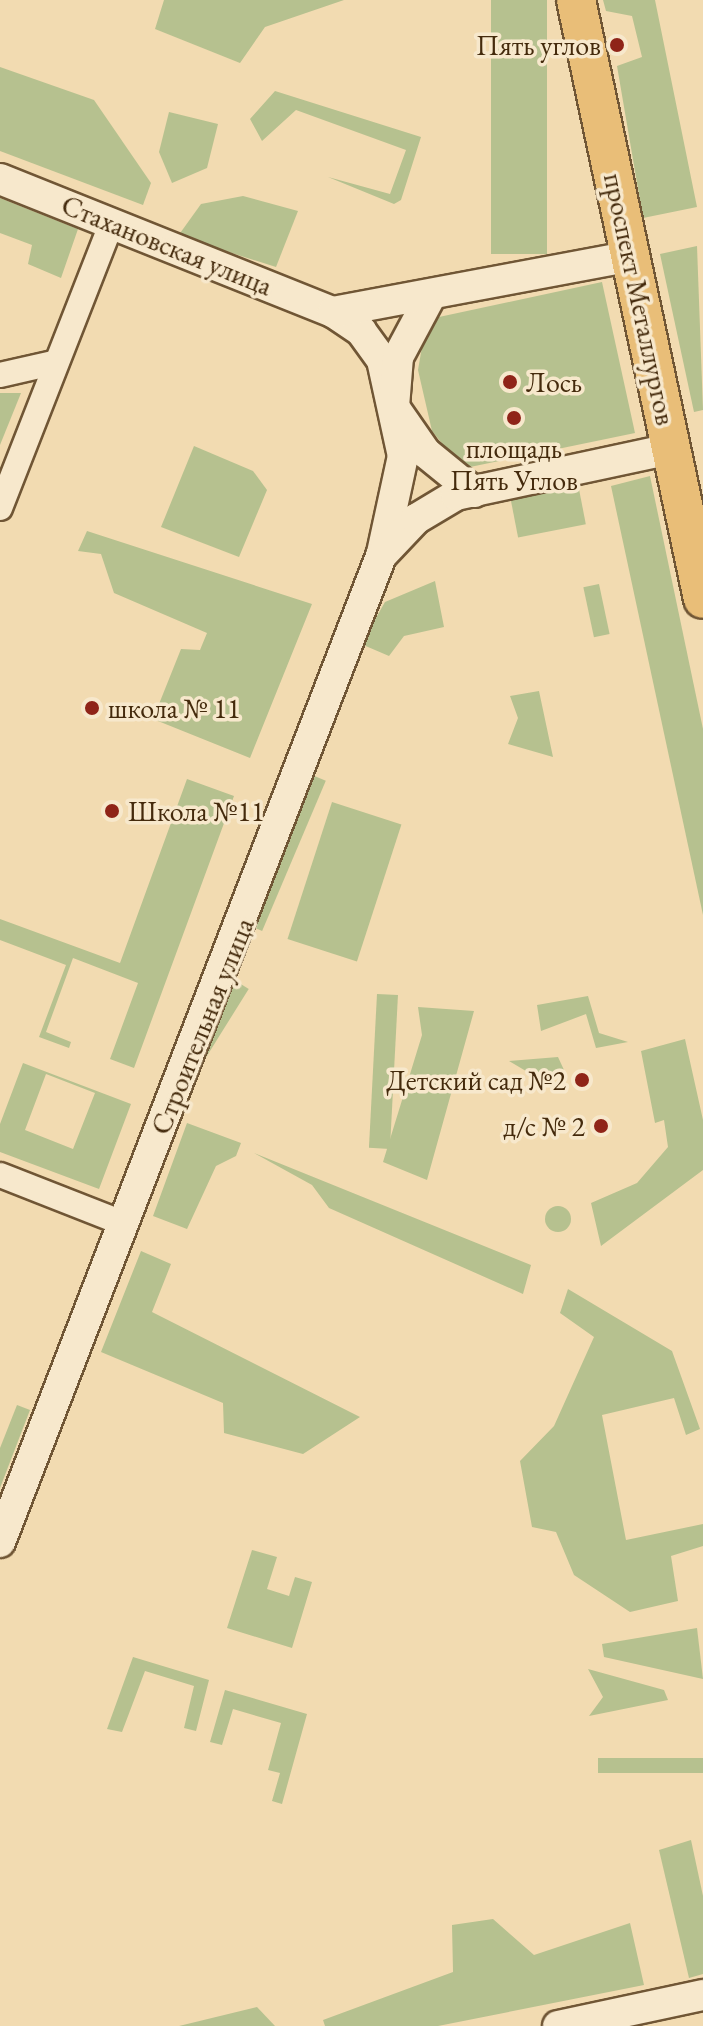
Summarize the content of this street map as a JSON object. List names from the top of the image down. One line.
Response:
{"streets":{"main road":["проспект Металлургов"],"street":["Стахановская улица","Строительная улица"]},"places":["Пять углов","Лось","площадь Пять Углов","школа № 11","Школа №11","Детский сад №2","д/с № 2"]}
